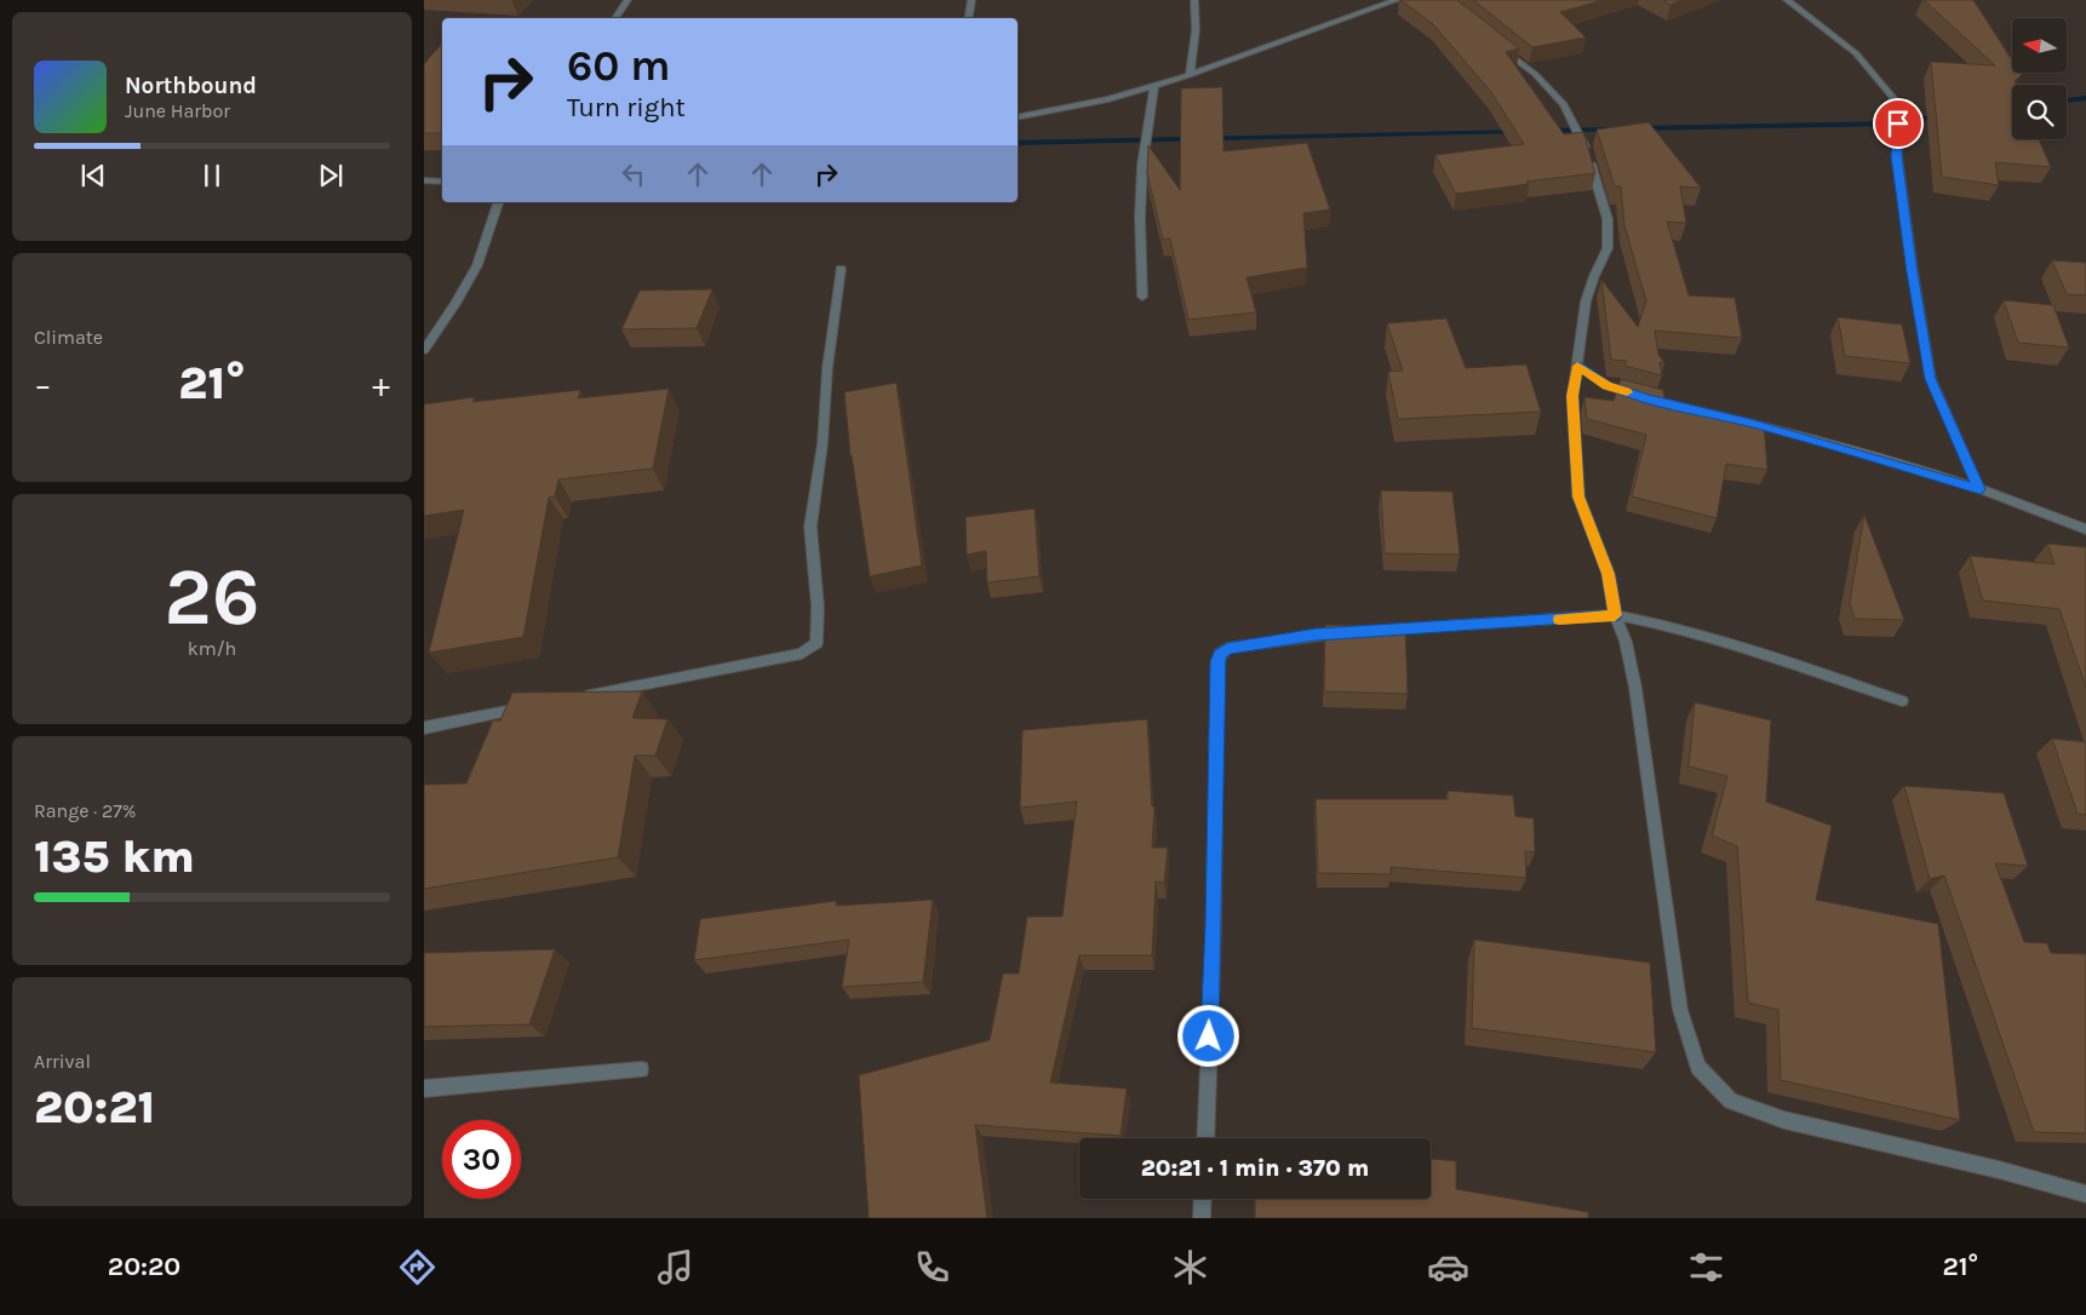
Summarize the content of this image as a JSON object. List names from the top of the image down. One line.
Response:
{"north":"left","page":{"turn":["60 m","Turn right"],"song":["Northbound","June Harbor"],"tile":["Climate",["26","km/h"],["Range · 27%","135 km"],["Arrival","20:21"]],"heat":["−","21°","+"],"limit":"30","trip":"20:21 · 1 min · 370 m","tabs":["20:20","21°"]}}
